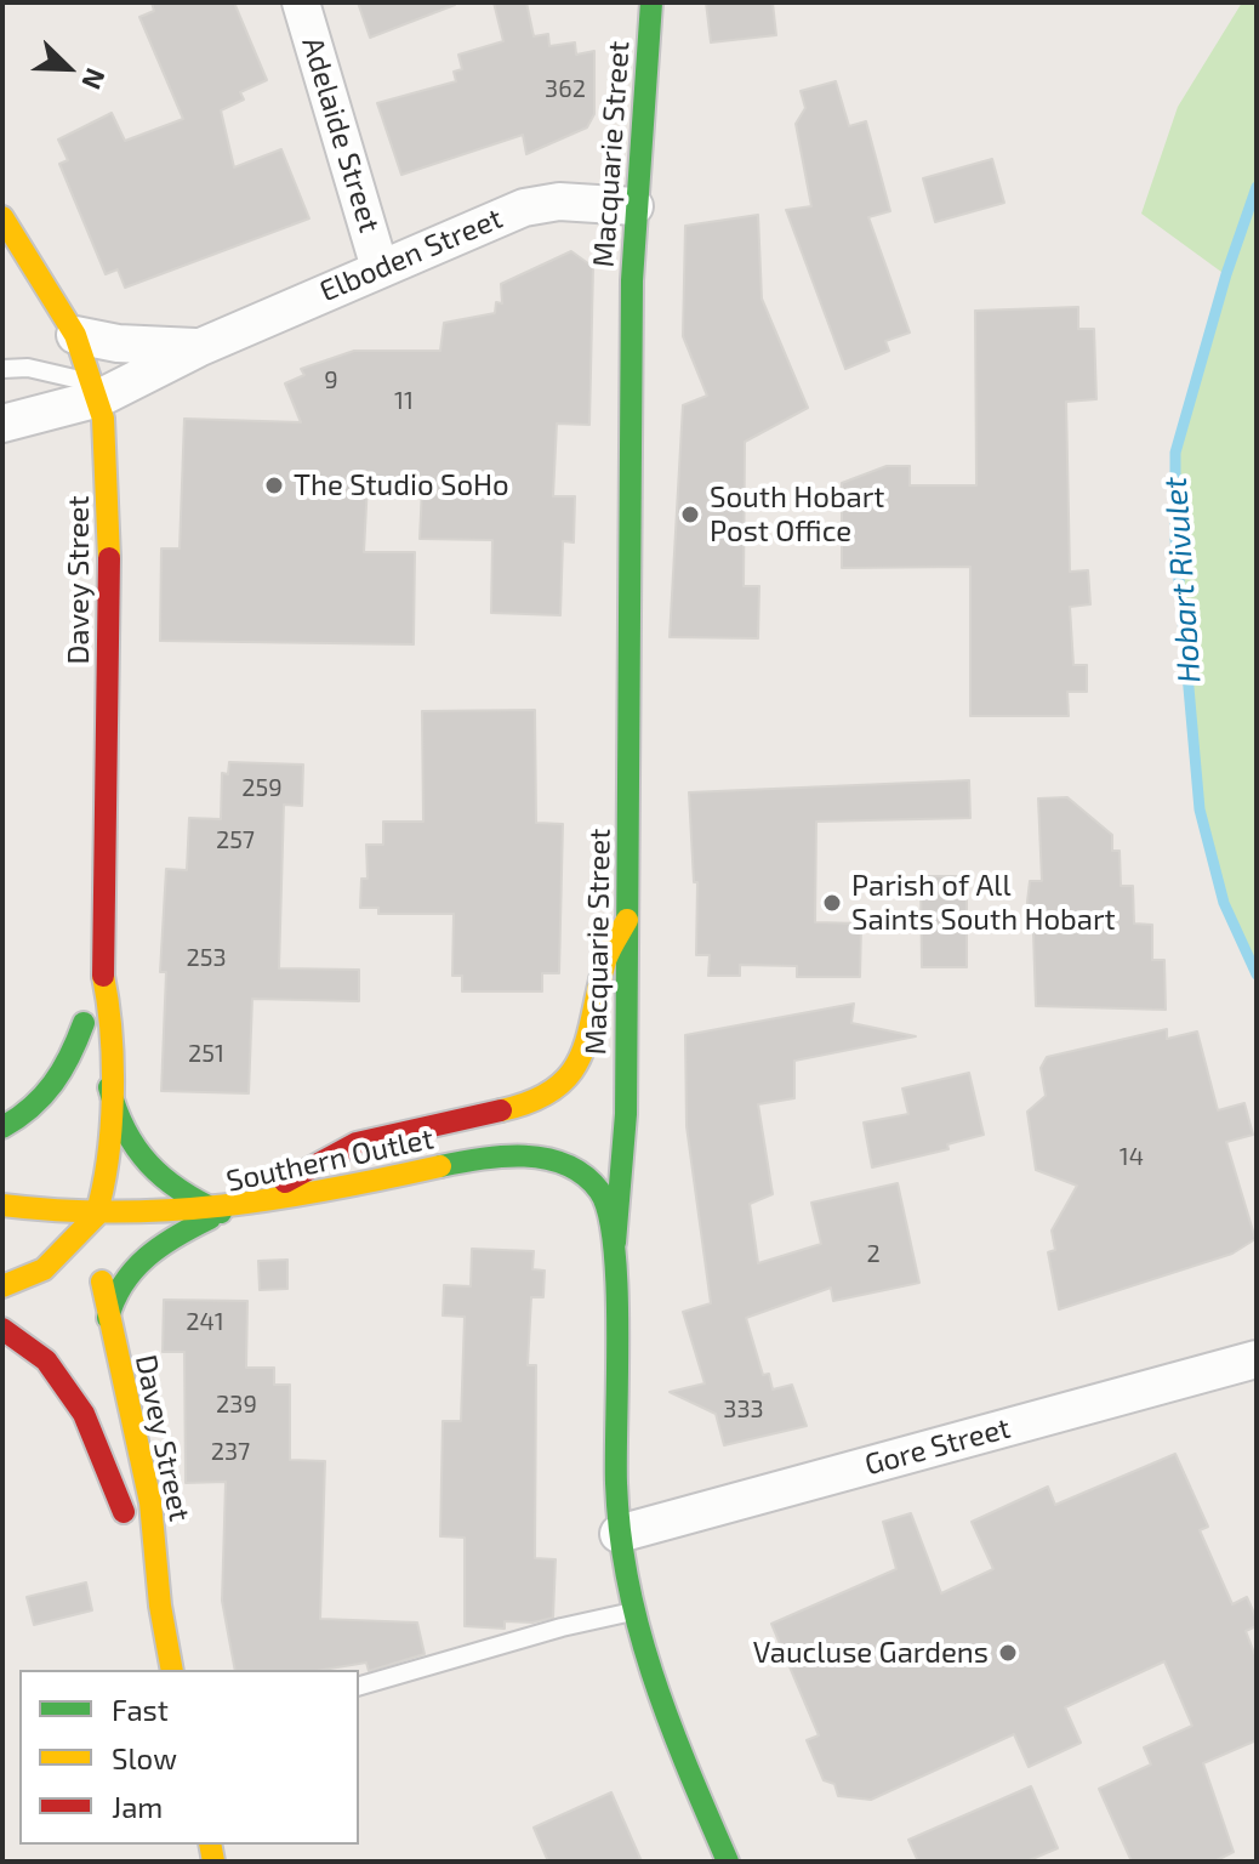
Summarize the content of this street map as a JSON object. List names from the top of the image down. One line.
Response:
{"streets":{"main road":["Macquarie Street","Davey Street","Southern Outlet"],"street":["Adelaide Street","Elboden Street","Gore Street"]},"crossings":[["Adelaide Street","Elboden Street"],["Macquarie Street","Elboden Street"],["Macquarie Street","Southern Outlet"],["Macquarie Street","Gore Street"],["Elboden Street","Davey Street"],["Davey Street","Southern Outlet"]],"water":["Hobart Rivulet"],"places":["The Studio SoHo","South Hobart Post Office","Parish of All Saints South Hobart","Vaucluse Gardens"],"house_numbers":["362","9","11","259","257","253","251","14","2","241","239","333","237"],"legend":["Fast","Slow","Jam"],"north":"bottom right"}
